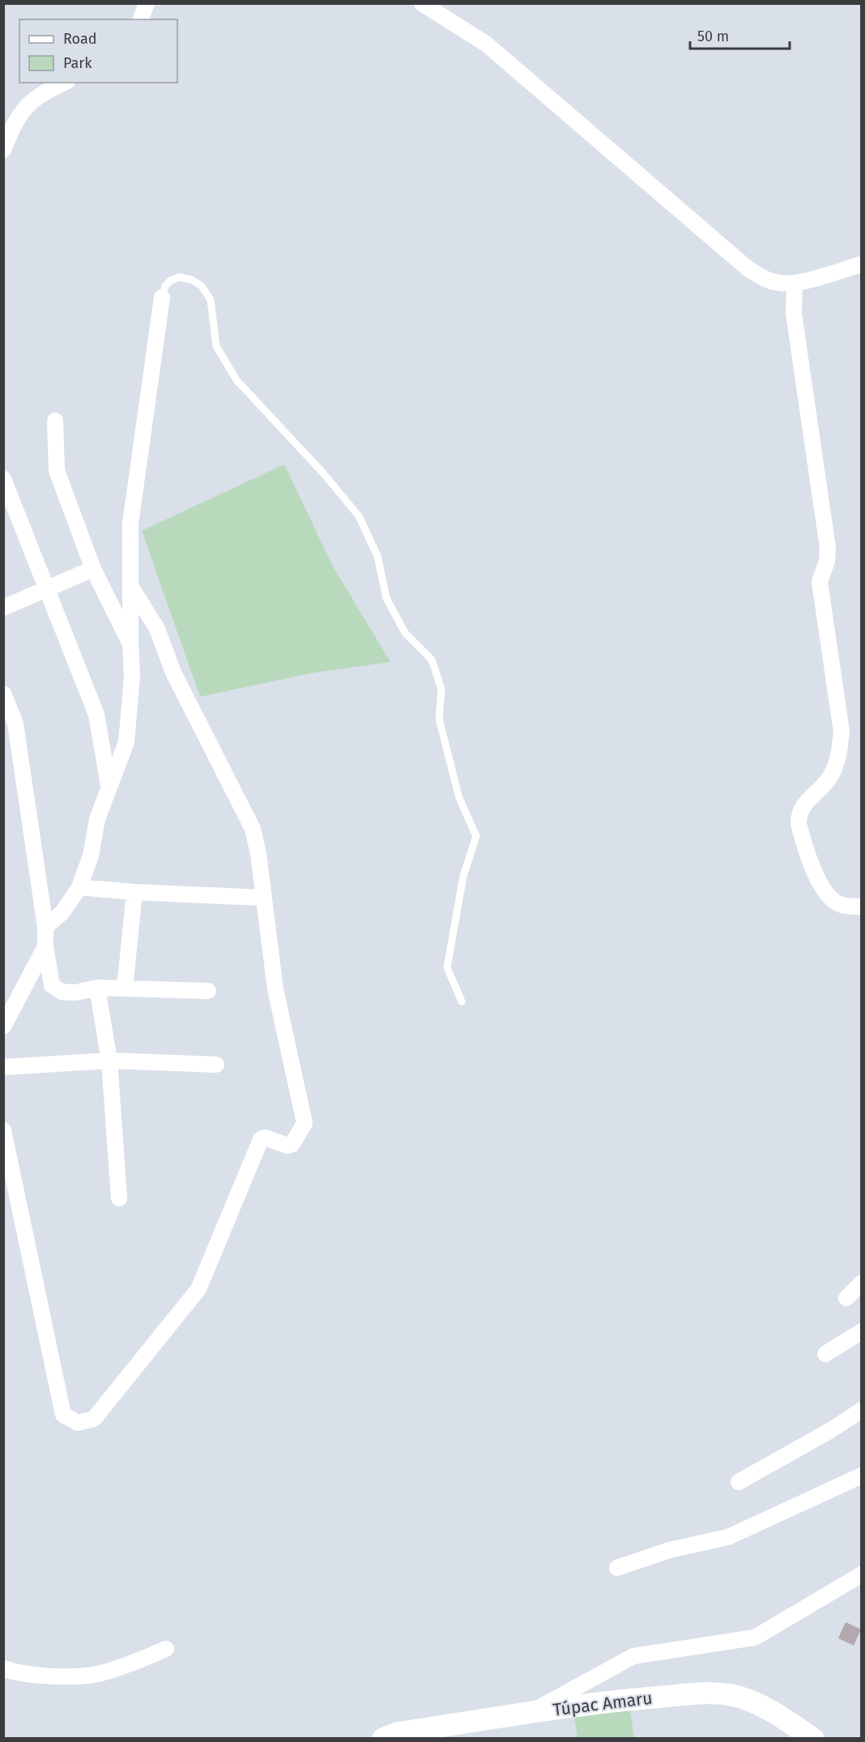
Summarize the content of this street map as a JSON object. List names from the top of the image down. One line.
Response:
{"streets":{"main road":["Túpac Amaru"]},"legend":["Road","Park"],"scale_bar":"50 m"}
